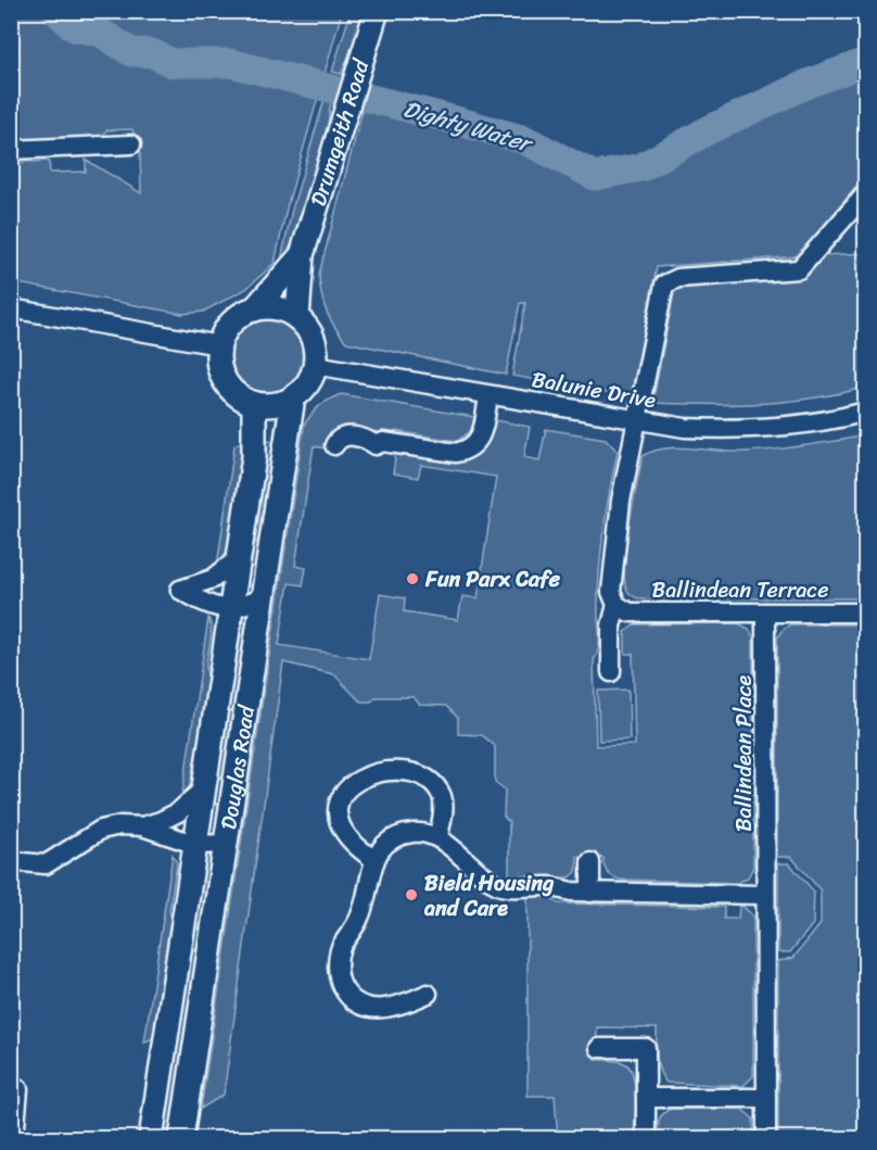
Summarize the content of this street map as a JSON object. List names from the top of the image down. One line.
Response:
{"streets":{"main road":["Drumgeith Road","Douglas Road"],"street":["Balunie Drive","Ballindean Terrace","Ballindean Place"]},"crossings":[["Drumgeith Road","Balunie Drive"],["Drumgeith Road","Douglas Road"],["Balunie Drive","Douglas Road"],["Ballindean Terrace","Ballindean Place"]],"water":["Dighty Water"],"places":["Fun Parx Cafe","Bield Housing and Care"]}
